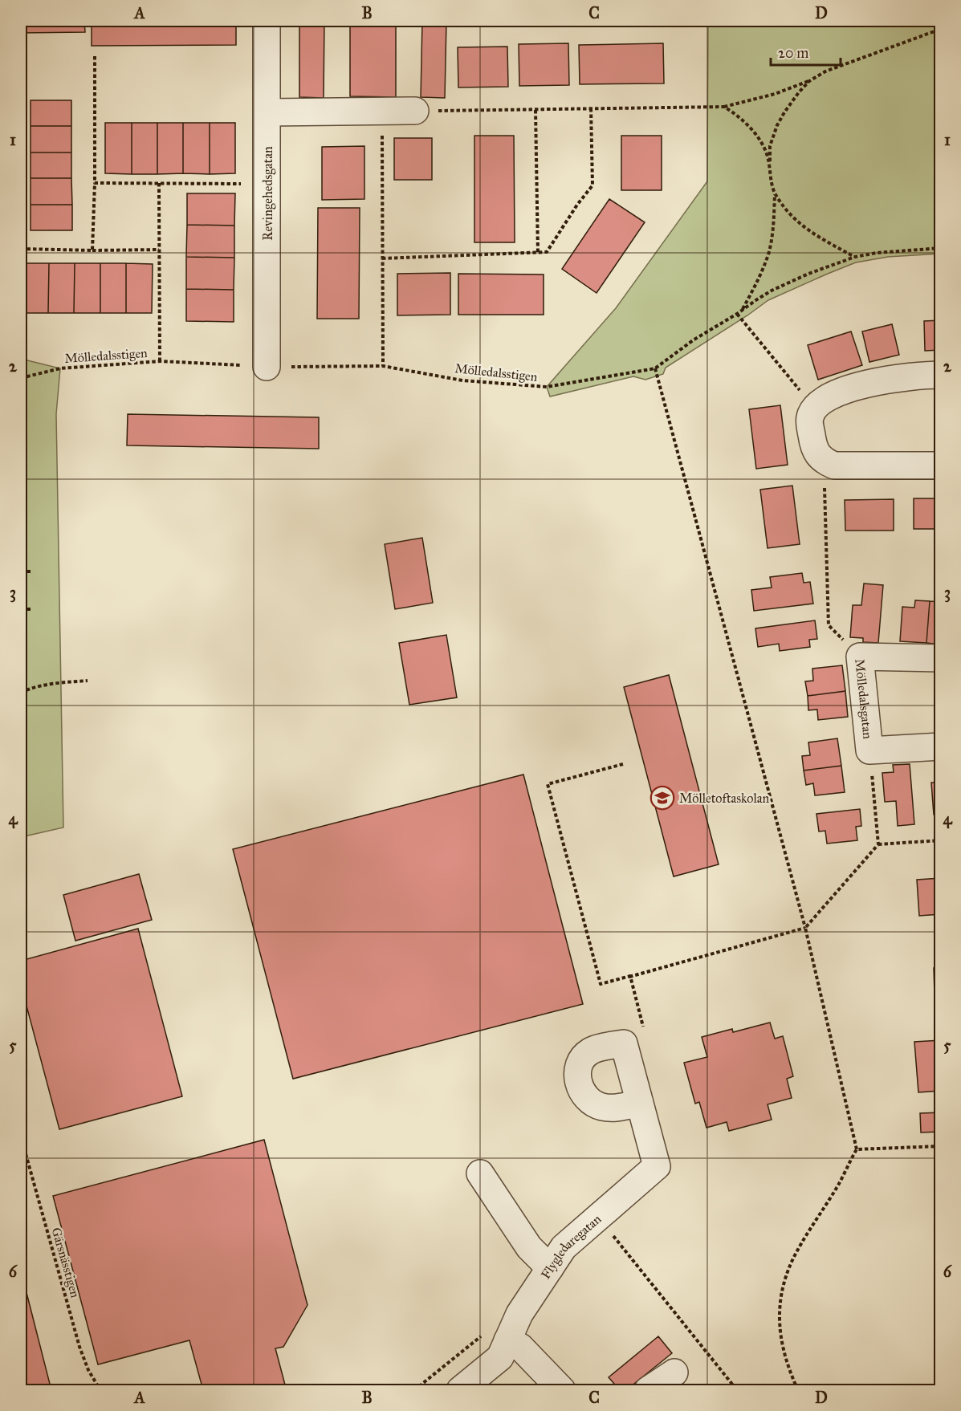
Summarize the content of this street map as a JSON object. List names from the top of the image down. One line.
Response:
{"streets":{"street":["Revingehedsgatan","Mölledalsgatan","Flygledaregatan"],"path":["Mölledalsstigen","Gärsnässtigen"]},"crossings":[["Revingehedsgatan","Mölledalsstigen"]],"places":{"school or university":["Mölletoftaskolan"]},"scale_bar":"20 m","grid":{"columns":["A","B","C","D"],"rows":["1","2","3","4","5","6"]}}
